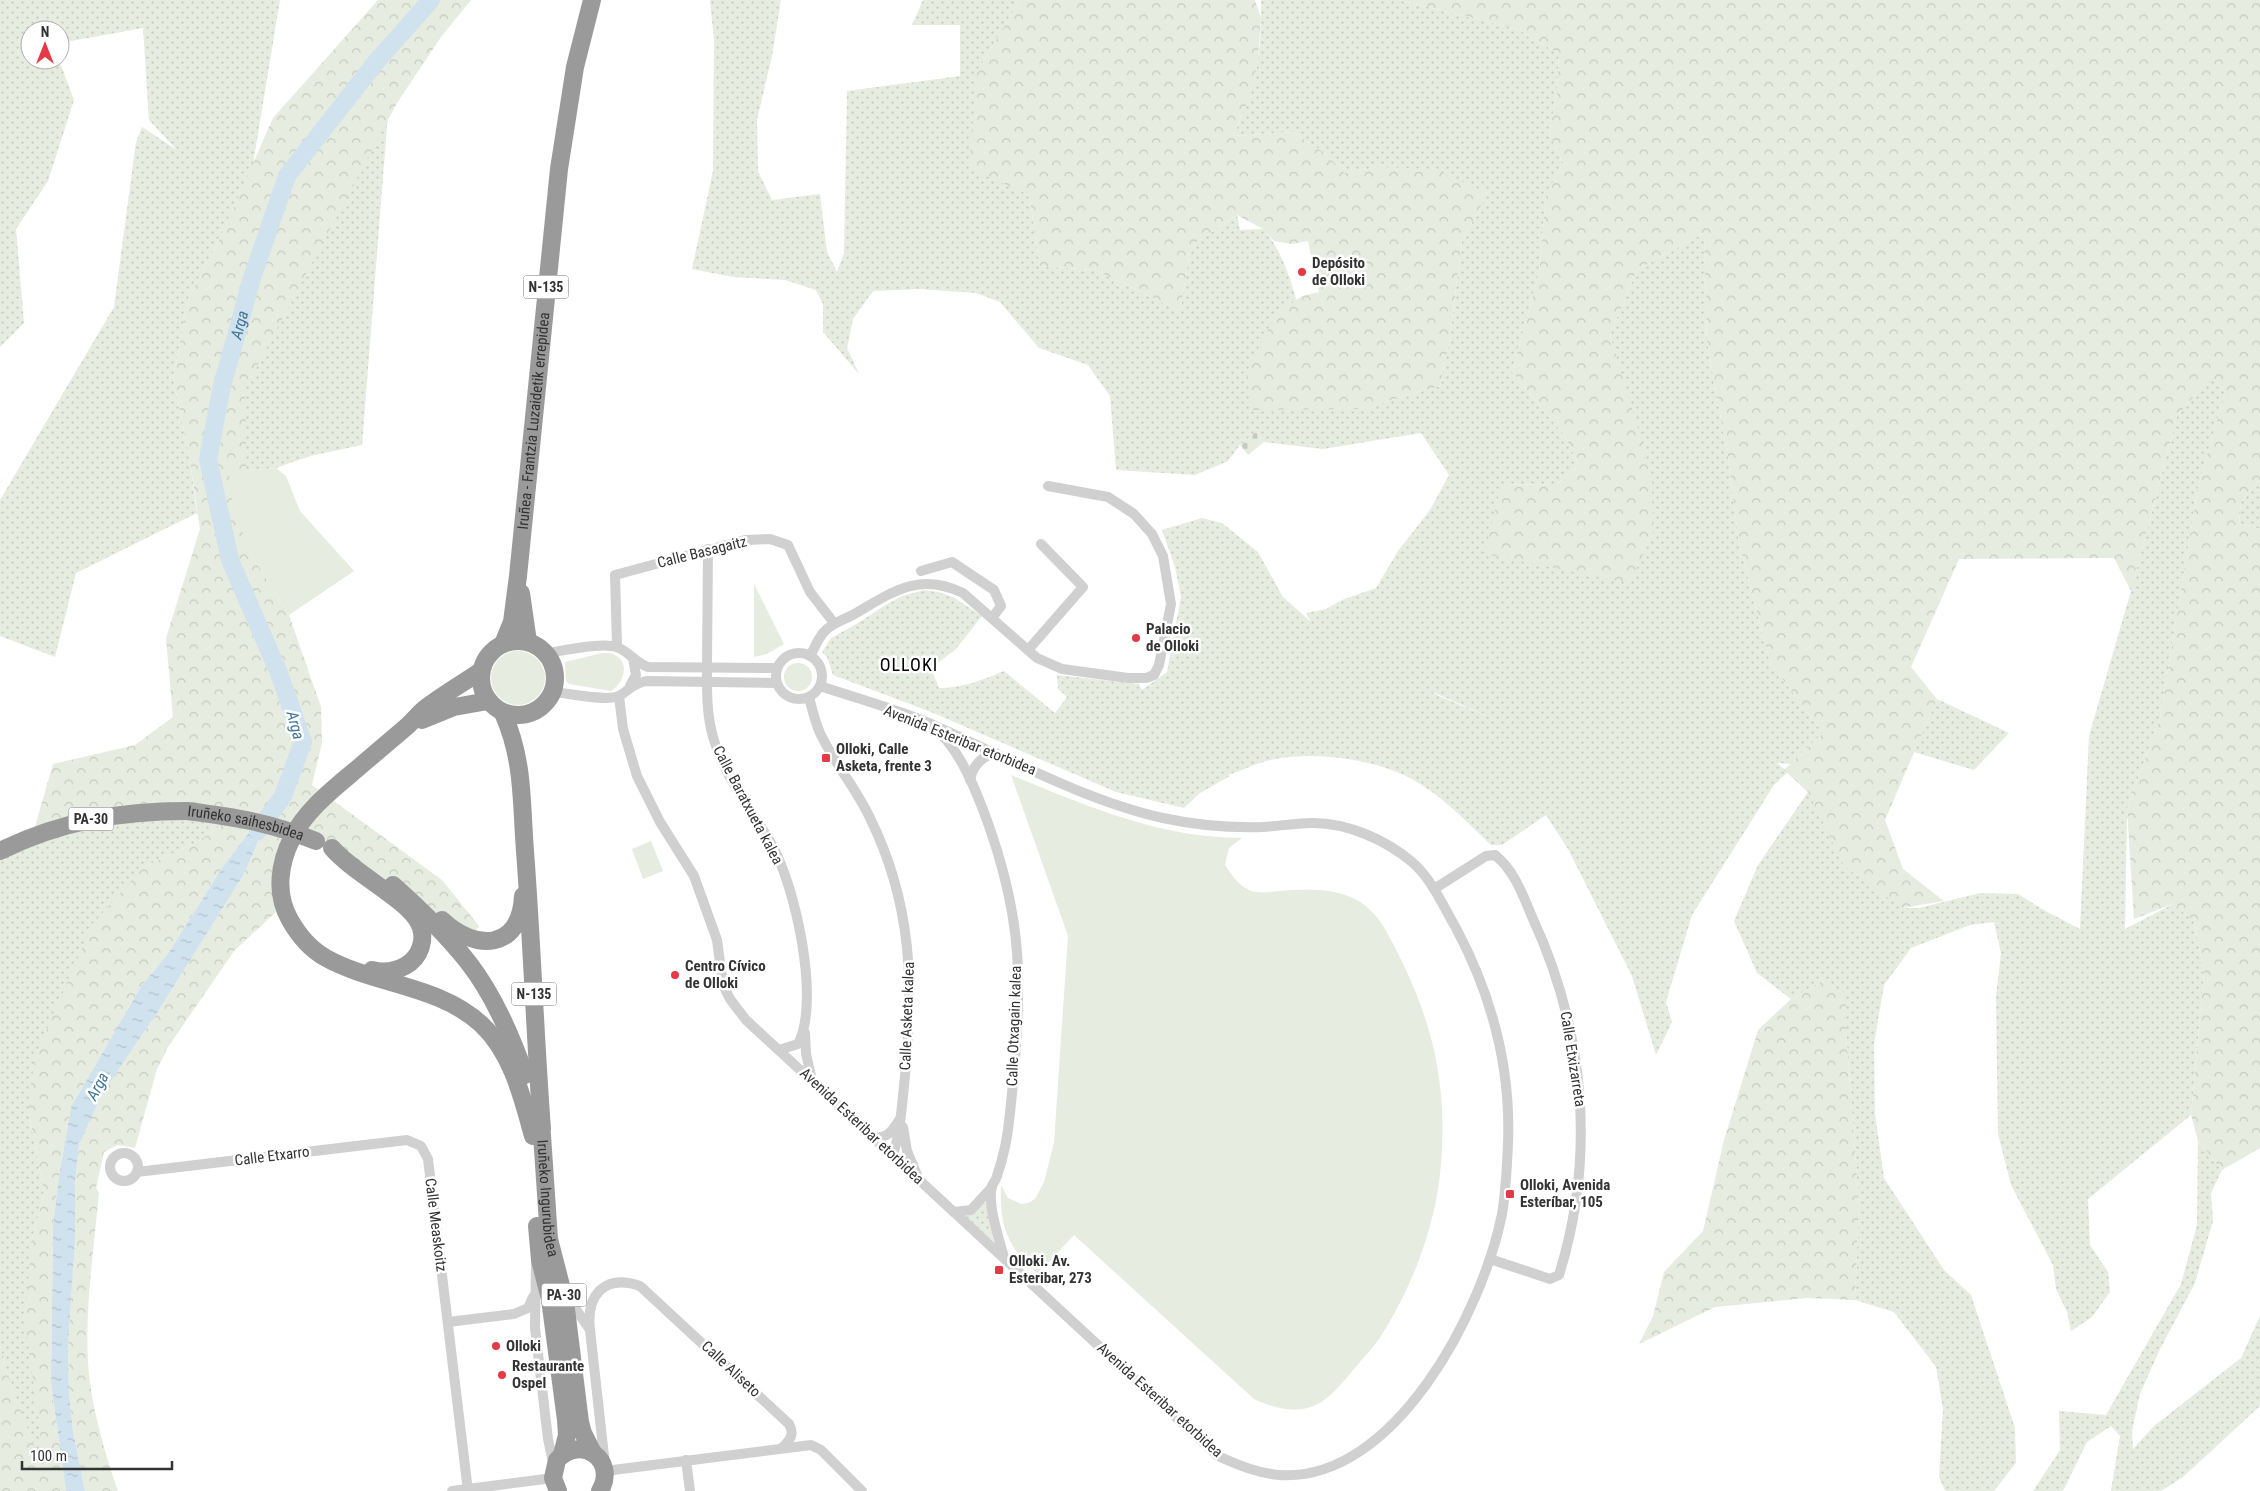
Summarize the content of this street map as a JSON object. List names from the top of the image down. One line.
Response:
{"streets":{"highway":["N-135","Iruñea - Frantzia Luzaidetik errepidea","PA-30","Iruñeko saihesbidea","Iruñeko Ingurubidea"],"street":["Calle Basagaitz","Avenida Esteribar etorbidea","Calle Baratxueta kalea","Calle Asketa kalea","Calle Otxagain kalea","Calle Etxizarreta","Calle Etxarro","Calle Measkoitz","Calle Aliseto"]},"crossings":[["N-135","Iruñea - Frantzia Luzaidetik errepidea"],["N-135","Iruñeko Ingurubidea"],["Calle Basagaitz","Calle Baratxueta kalea"],["Avenida Esteribar etorbidea","Calle Baratxueta kalea"],["Avenida Esteribar etorbidea","Calle Asketa kalea"],["Avenida Esteribar etorbidea","Calle Otxagain kalea"],["Avenida Esteribar etorbidea","Calle Etxizarreta"],["PA-30","Iruñeko Ingurubidea"],["Iruñeko saihesbidea","Iruñeko Ingurubidea"],["Calle Etxarro","Calle Measkoitz"]],"districts":["OLLOKI"],"water":["Arga"],"places":{"other":["Depósito de Olloki","Palacio de Olloki","Centro Cívico de Olloki","Olloki","Restaurante Ospel"],"transit":["Olloki, Calle Asketa, frente 3","Olloki, Avenida Esteríbar, 105","Olloki. Av. Esteribar, 273"]},"scale_bar":"100 m","north":"top"}
